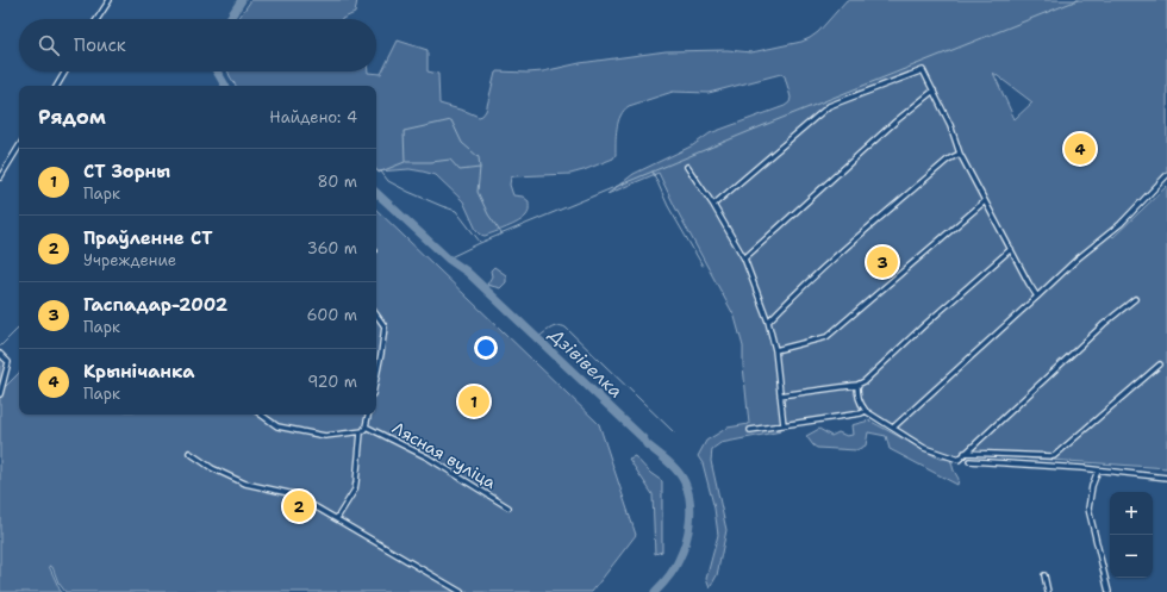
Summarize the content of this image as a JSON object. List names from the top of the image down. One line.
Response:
{"streets":{"street":["Лясная вуліца"]},"water":["Дзівівелка"],"page":{"search":"Поиск","heading":["Рядом","Найдено: 4"],"pins":["4","3","1","2"],"list":[{"mark":"1","name":"СТ Зорны","note":"Парк","value":"80 m"},{"mark":"2","name":"Праўленне СТ","note":"Учреждение","value":"360 m"},{"mark":"3","name":"Гаспадар-2002","note":"Парк","value":"600 m"},{"mark":"4","name":"Крынічанка","note":"Парк","value":"920 m"}],"map_buttons":["+","−"]}}
